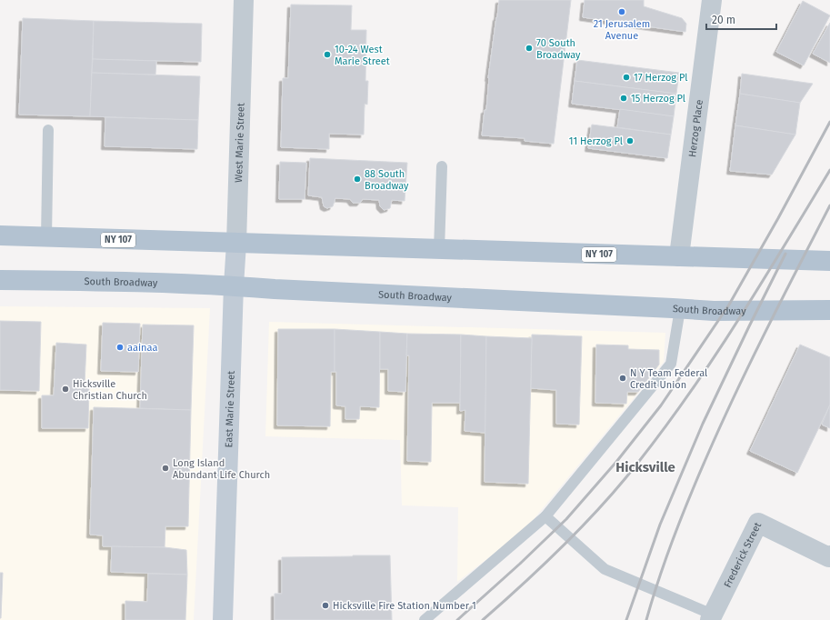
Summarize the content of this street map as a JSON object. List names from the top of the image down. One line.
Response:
{"streets":{"main road":["West Marie Street","NY 107","South Broadway","East Marie Street"],"street":["Herzog Place","Frederick Street"]},"crossings":[["Herzog Place","NY 107"],["West Marie Street","NY 107"],["West Marie Street","South Broadway"],["West Marie Street","East Marie Street"],["South Broadway","East Marie Street"]],"districts":["Hicksville"],"places":["21 Jerusalem Avenue","70 South Broadway","10-24 West Marie Street","17 Herzog Pl","15 Herzog Pl","11 Herzog Pl","88 South Broadway","aainaa","N Y Team Federal Credit Union","Hicksville Christian Church","Long Island Abundant Life Church","Hicksville Fire Station Number 1"],"scale_bar":"20 m"}
